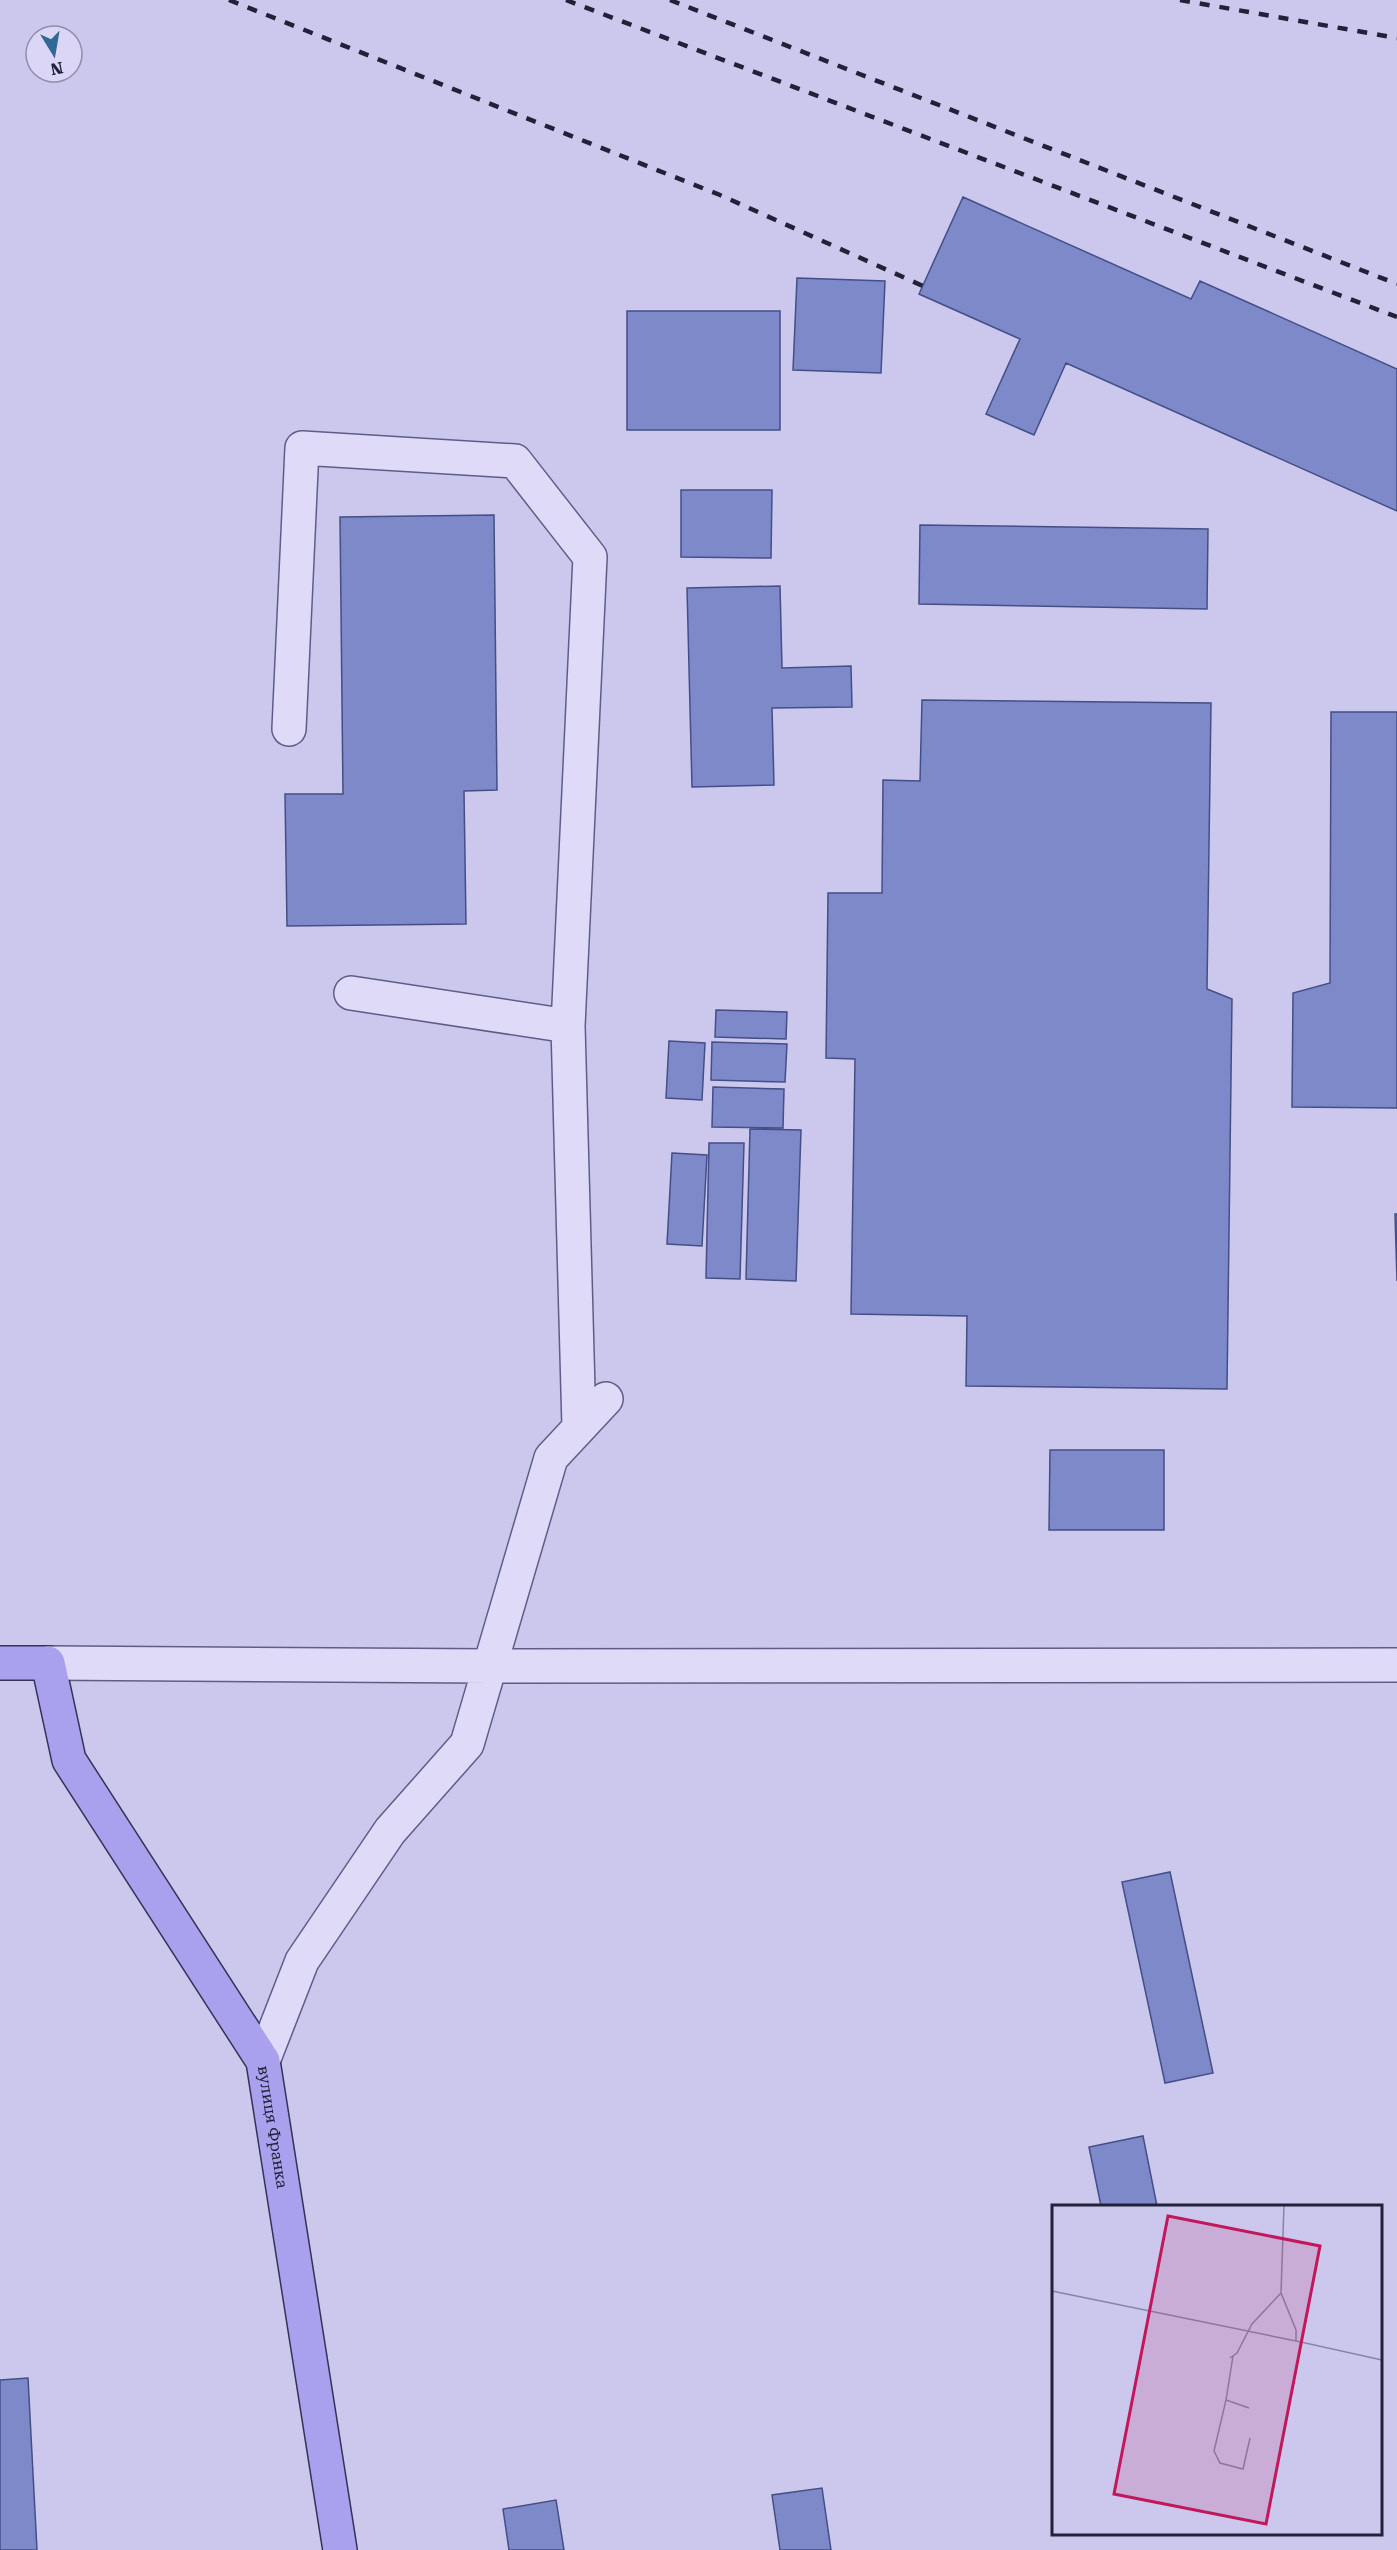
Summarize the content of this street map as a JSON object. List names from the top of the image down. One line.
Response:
{"streets":{"main road":["вулиця Франка"]},"north":"bottom"}
